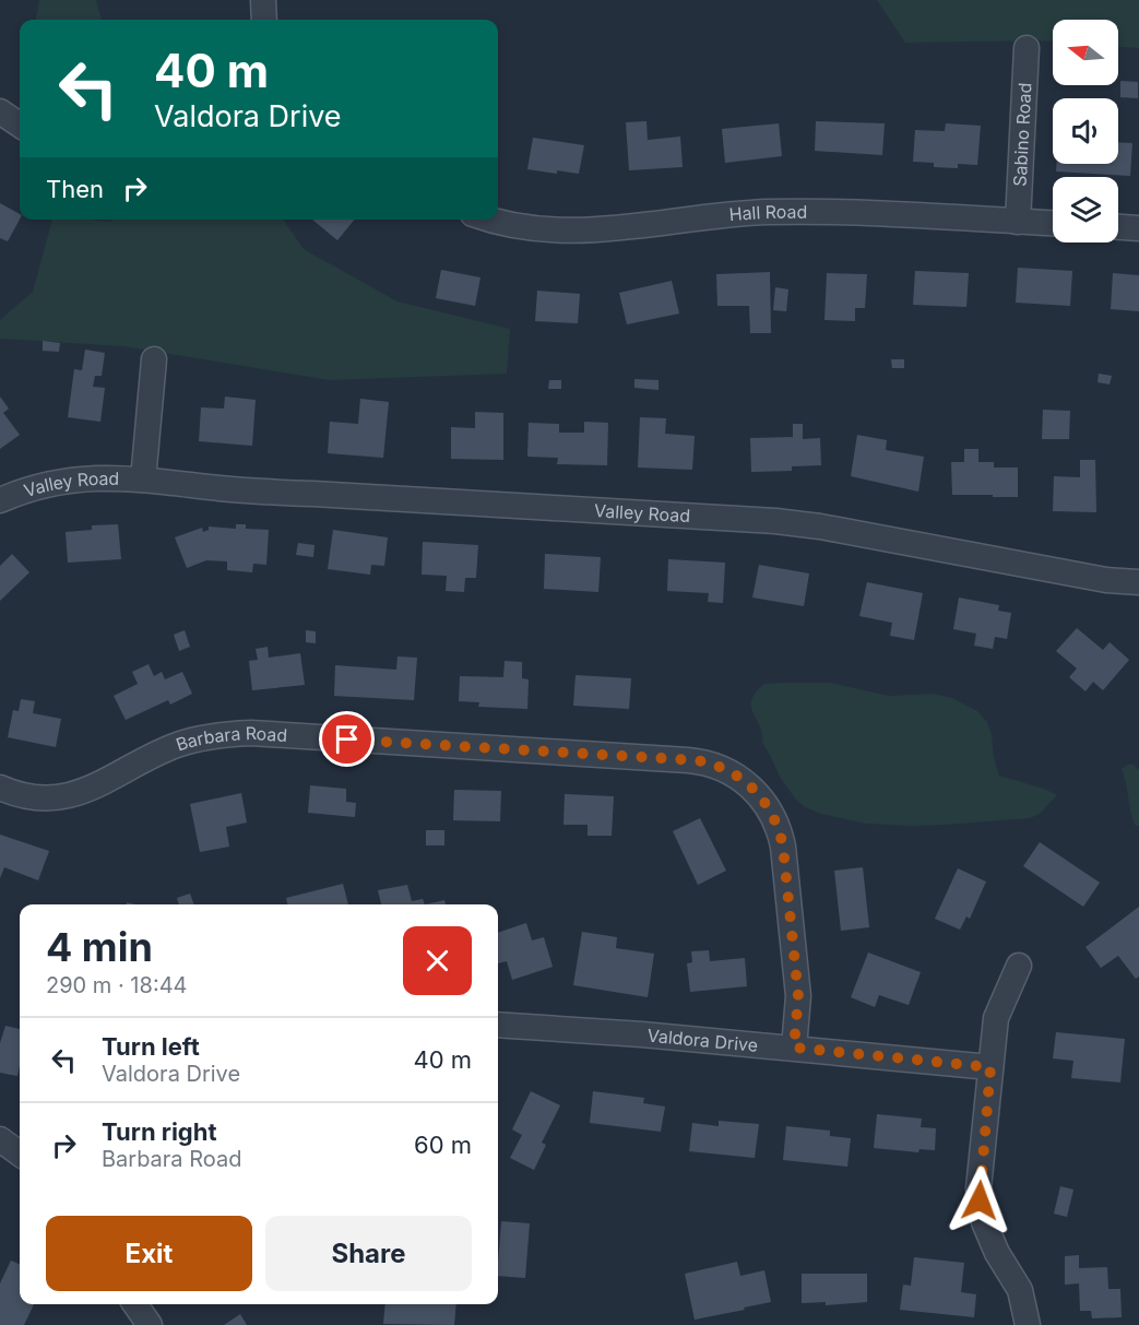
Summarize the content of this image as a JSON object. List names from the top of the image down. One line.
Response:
{"streets":{"street":["Sabino Road","Hall Road","Valley Road","Barbara Road","Valdora Drive"]},"crossings":[["Sabino Road","Hall Road"],["Barbara Road","Valdora Drive"]],"north":"left","page":{"turn":["40 m","Valdora Drive"],"then":"Then","heading":["4 min","290 m · 18:44"],"list":[{"name":"Turn left","note":"Valdora Drive","value":"40 m"},{"name":"Turn right","note":"Barbara Road","value":"60 m"}],"buttons":["Exit","Share"]}}
